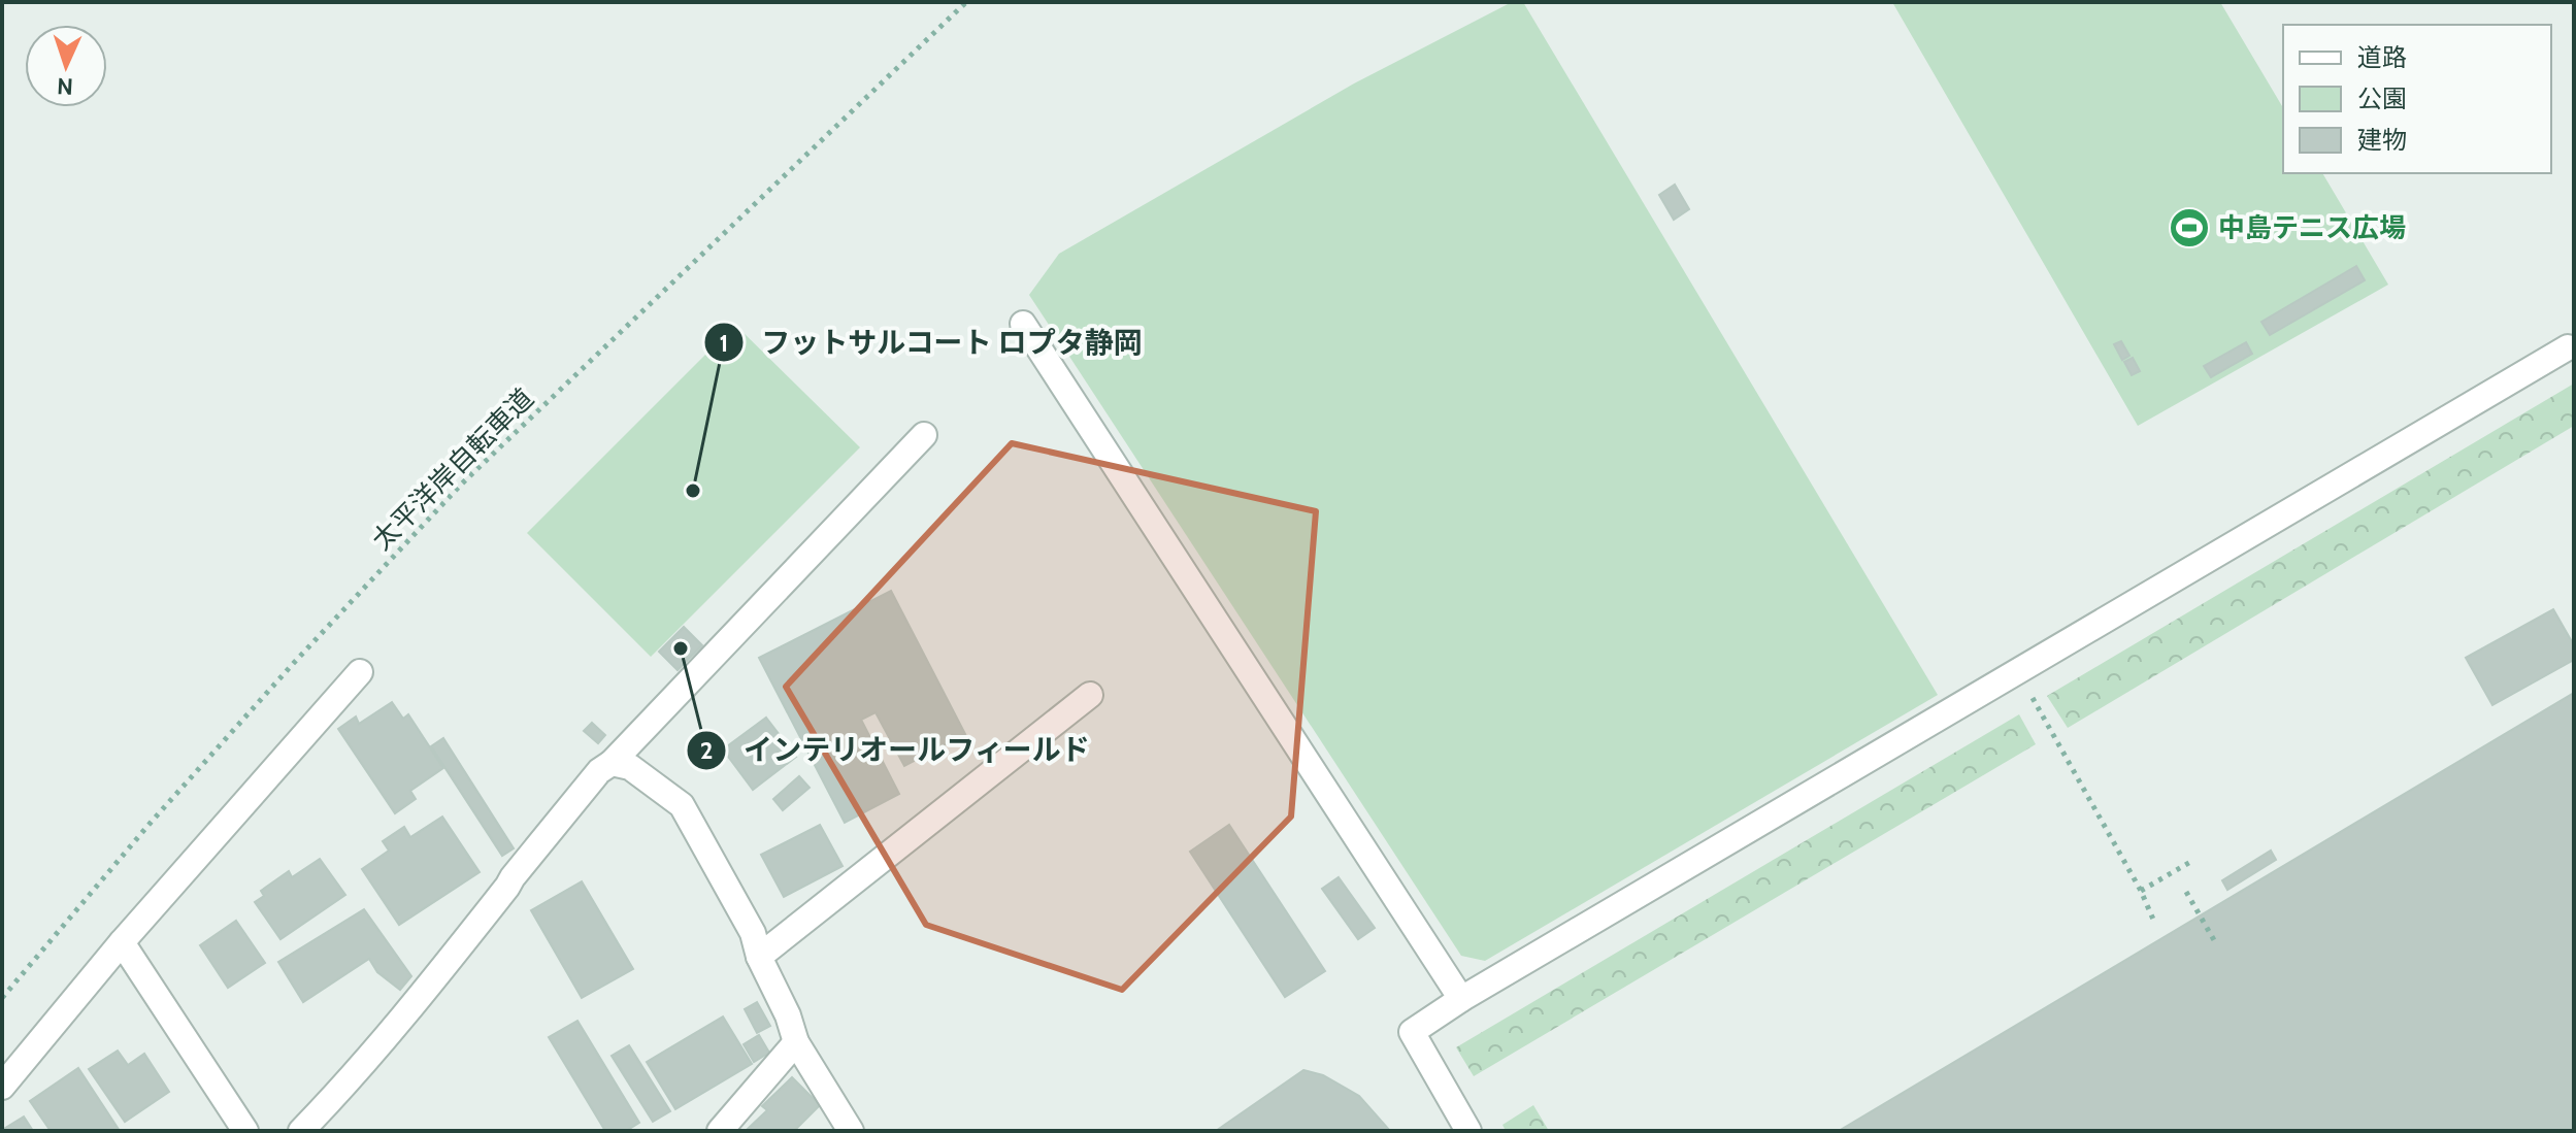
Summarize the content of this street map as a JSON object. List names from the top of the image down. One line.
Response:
{"streets":{"path":["太平洋岸自転車道"]},"places":{"sports":["中島テニス広場"],"other":["フットサルコート ロプタ静岡","インテリオールフィールド"]},"legend":["道路","公園","建物"],"north":"bottom"}
